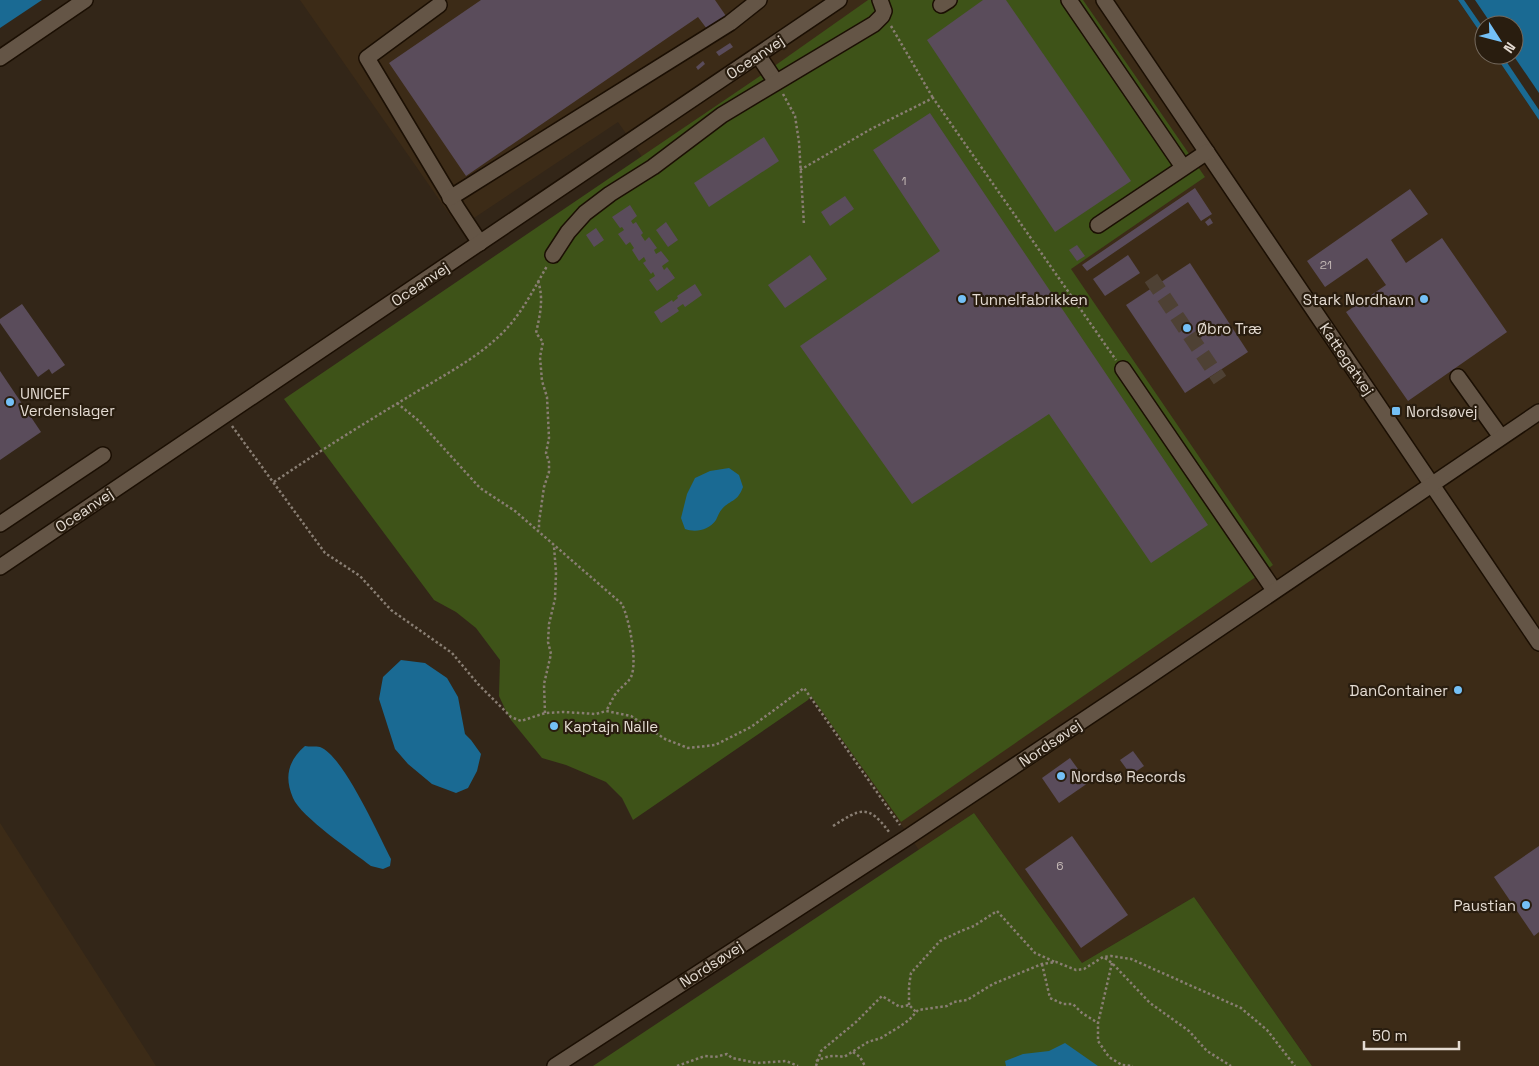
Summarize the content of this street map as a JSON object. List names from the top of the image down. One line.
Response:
{"streets":{"street":["Oceanvej","Kattegatvej","Nordsøvej"]},"crossings":[["Kattegatvej","Nordsøvej"]],"places":{"other":["Tunnelfabrikken","Stark Nordhavn","Øbro Træ","UNICEF Verdenslager","DanContainer","Kaptajn Nalle","Nordsø Records","Paustian"],"transit":["Nordsøvej"]},"house_numbers":["1","21","6"],"scale_bar":"50 m","north":"bottom right"}
